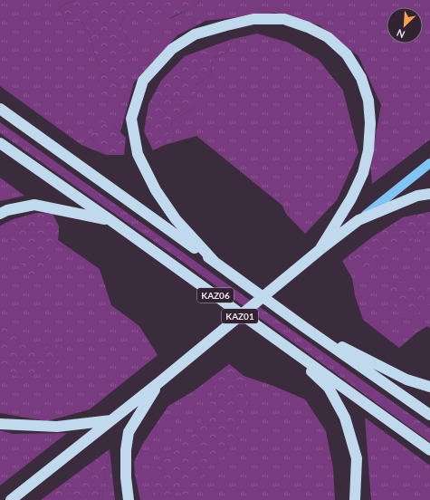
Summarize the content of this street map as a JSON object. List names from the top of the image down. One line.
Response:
{"streets":{"highway":["KАZ06","KАZ01"]},"north":"bottom left"}
